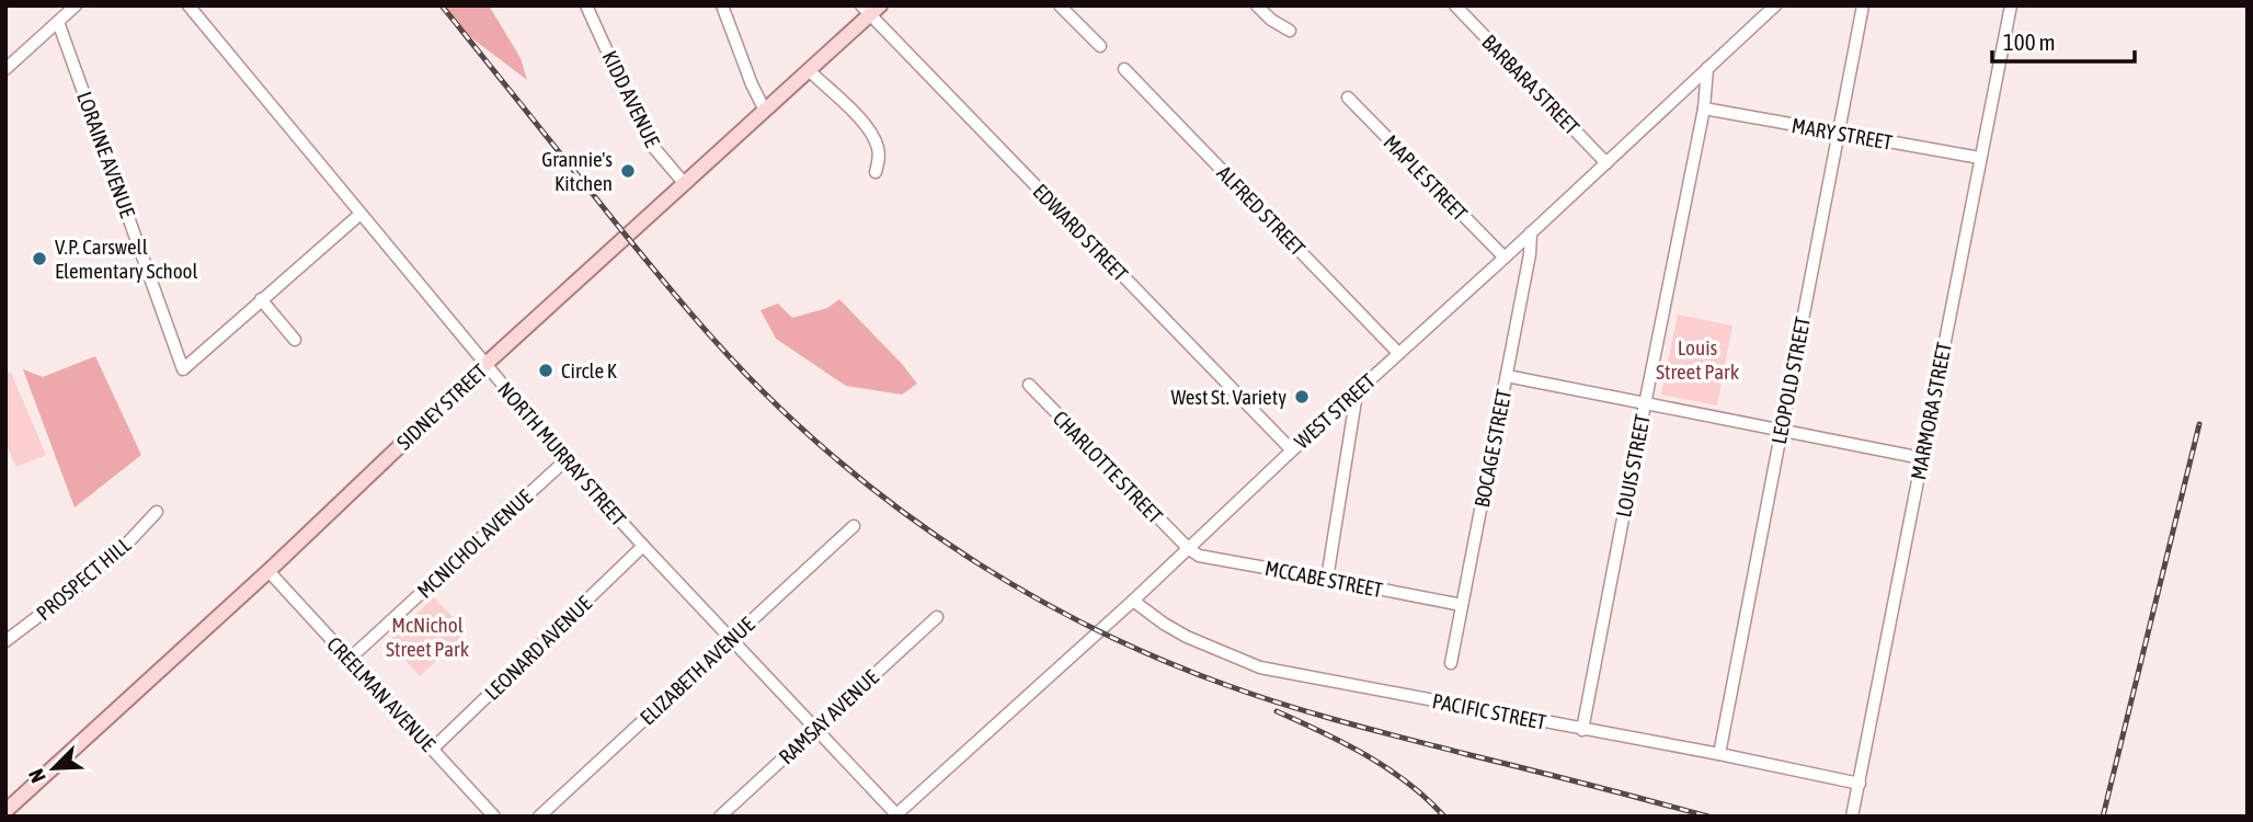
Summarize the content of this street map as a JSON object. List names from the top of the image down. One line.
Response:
{"streets":{"main road":["SIDNEY STREET"],"street":["BARBARA STREET","KIDD AVENUE","MARY STREET","LORAINE AVENUE","MAPLE STREET","ALFRED STREET","EDWARD STREET","LEOPOLD STREET","WEST STREET","MARMORA STREET","BOCAGE STREET","NORTH MURRAY STREET","LOUIS STREET","CHARLOTTE STREET","MCNICHOL AVENUE","PROSPECT HILL","MCCABE STREET","LEONARD AVENUE","ELIZABETH AVENUE","CREELMAN AVENUE","PACIFIC STREET","RAMSAY AVENUE"]},"crossings":[["BARBARA STREET","WEST STREET"],["KIDD AVENUE","SIDNEY STREET"],["MARY STREET","LEOPOLD STREET"],["MARY STREET","MARMORA STREET"],["MARY STREET","LOUIS STREET"],["LORAINE AVENUE","NORTH MURRAY STREET"],["MAPLE STREET","WEST STREET"],["ALFRED STREET","WEST STREET"],["EDWARD STREET","SIDNEY STREET"],["EDWARD STREET","WEST STREET"],["LEOPOLD STREET","PACIFIC STREET"],["SIDNEY STREET","NORTH MURRAY STREET"],["SIDNEY STREET","CREELMAN AVENUE"],["WEST STREET","BOCAGE STREET"],["WEST STREET","NORTH MURRAY STREET"],["WEST STREET","LOUIS STREET"],["WEST STREET","CHARLOTTE STREET"],["WEST STREET","MCCABE STREET"],["WEST STREET","PACIFIC STREET"],["MARMORA STREET","PACIFIC STREET"],["BOCAGE STREET","MCCABE STREET"],["NORTH MURRAY STREET","MCNICHOL AVENUE"],["NORTH MURRAY STREET","LEONARD AVENUE"],["NORTH MURRAY STREET","ELIZABETH AVENUE"],["NORTH MURRAY STREET","RAMSAY AVENUE"],["LOUIS STREET","PACIFIC STREET"],["CHARLOTTE STREET","MCCABE STREET"],["MCNICHOL AVENUE","CREELMAN AVENUE"],["LEONARD AVENUE","CREELMAN AVENUE"]],"parks":["Louis Street Park","McNichol Street Park"],"places":["Grannie's Kitchen","V.P. Carswell Elementary School","Circle K","West St. Variety"],"scale_bar":"100 m","north":"bottom left"}
